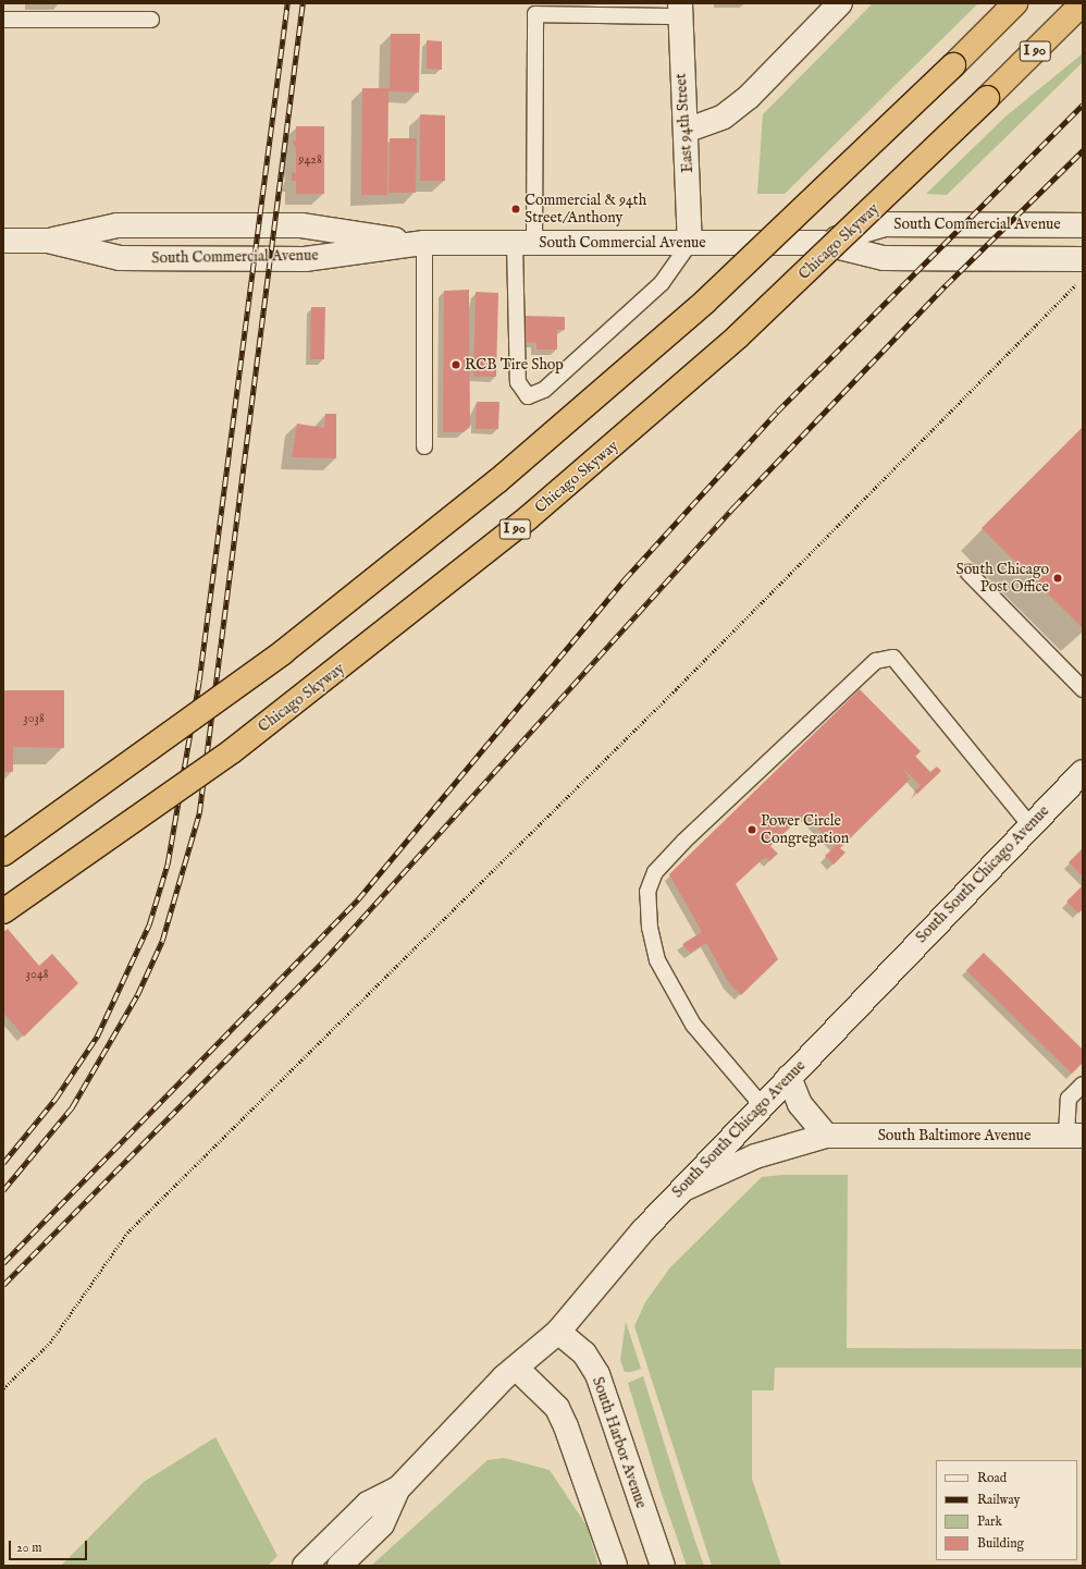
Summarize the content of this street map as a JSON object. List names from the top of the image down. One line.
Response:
{"streets":{"highway":["I 90","Chicago Skyway"],"main road":["East 94th Street","South Commercial Avenue","South South Chicago Avenue","South Baltimore Avenue","South Harbor Avenue"]},"crossings":[["East 94th Street","South Commercial Avenue"],["South South Chicago Avenue","South Baltimore Avenue"],["South South Chicago Avenue","South Harbor Avenue"]],"places":["Commercial & 94th Street/Anthony","RCB Tire Shop","South Chicago Post Office","Power Circle Congregation"],"house_numbers":["9428","3038","3048"],"legend":["Road","Railway","Park","Building"],"scale_bar":"20 m"}
